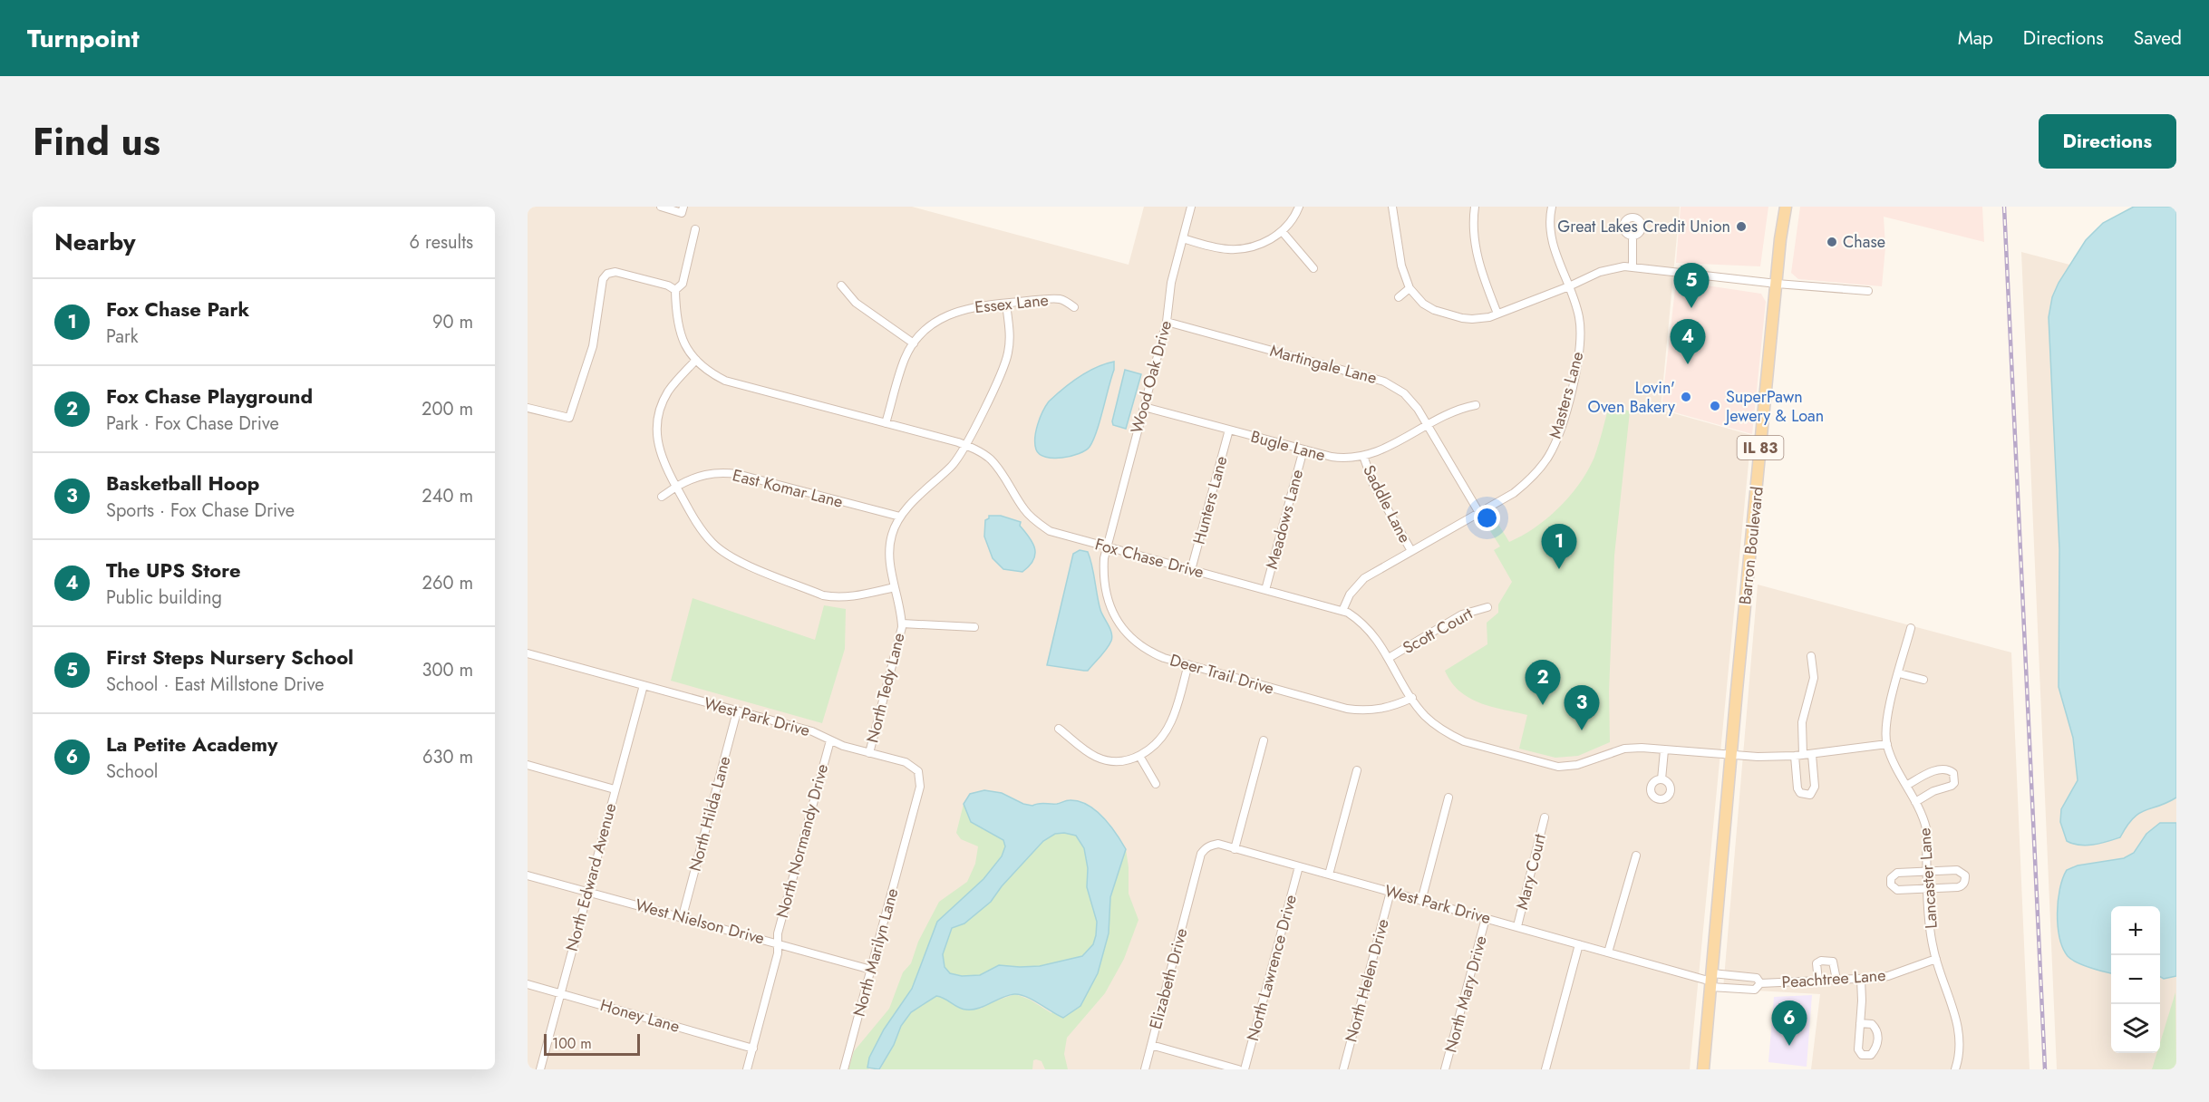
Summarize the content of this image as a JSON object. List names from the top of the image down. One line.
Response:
{"streets":{"main road":["IL 83","Barron Boulevard"],"street":["Essex Lane","Martingale Lane","Wood Oak Drive","Masters Lane","Bugle Lane","East Komar Lane","Hunters Lane","Saddle Lane","Meadows Lane","Fox Chase Drive","Scott Court","Deer Trail Drive","North Tedy Lane","West Park Drive","North Hilda Lane","North Normandy Drive","Mary Court","North Edward Avenue","Lancaster Lane","West Nielson Drive","North Marilyn Lane","North Lawrence Drive","Elizabeth Drive","Peachtree Lane","North Helen Drive","North Mary Drive","Honey Lane"]},"crossings":[["Essex Lane","Fox Chase Drive"],["Essex Lane","North Tedy Lane"],["Martingale Lane","Wood Oak Drive"],["Martingale Lane","Masters Lane"],["Martingale Lane","Bugle Lane"],["Wood Oak Drive","Bugle Lane"],["Wood Oak Drive","Fox Chase Drive"],["Wood Oak Drive","Deer Trail Drive"],["Masters Lane","Saddle Lane"],["Masters Lane","Fox Chase Drive"],["Bugle Lane","Hunters Lane"],["Bugle Lane","Saddle Lane"],["Bugle Lane","Meadows Lane"],["IL 83","Barron Boulevard"],["IL 83","Fox Chase Drive"],["IL 83","West Park Drive"],["IL 83","Peachtree Lane"],["East Komar Lane","North Tedy Lane"],["Hunters Lane","Fox Chase Drive"],["Meadows Lane","Fox Chase Drive"],["Barron Boulevard","Fox Chase Drive"],["Fox Chase Drive","Scott Court"],["Fox Chase Drive","Deer Trail Drive"],["Fox Chase Drive","North Tedy Lane"],["Fox Chase Drive","Lancaster Lane"],["North Tedy Lane","West Park Drive"],["West Park Drive","North Hilda Lane"],["West Park Drive","North Normandy Drive"],["West Park Drive","Mary Court"],["West Park Drive","North Edward Avenue"],["West Park Drive","North Marilyn Lane"],["West Park Drive","North Lawrence Drive"],["West Park Drive","Elizabeth Drive"],["West Park Drive","Peachtree Lane"],["West Park Drive","North Helen Drive"],["West Park Drive","North Mary Drive"],["North Hilda Lane","West Nielson Drive"],["North Normandy Drive","West Nielson Drive"],["North Normandy Drive","Honey Lane"],["North Edward Avenue","West Nielson Drive"],["North Edward Avenue","Honey Lane"],["Lancaster Lane","Peachtree Lane"],["West Nielson Drive","North Marilyn Lane"]],"places":["Great Lakes Credit Union","Chase","Lovin' Oven Bakery","SuperPawn Jewery & Loan"],"scale_bar":"100 m","page":{"header":"Turnpoint","nav":["Map","Directions","Saved"],"title":"Find us","buttons":"Directions","heading":["Nearby","6 results"],"pins":["5","4","1","2","3","6"],"list":[{"mark":"1","name":"Fox Chase Park","note":"Park","value":"90 m"},{"mark":"2","name":"Fox Chase Playground","note":"Park · Fox Chase Drive","value":"200 m"},{"mark":"3","name":"Basketball Hoop","note":"Sports · Fox Chase Drive","value":"240 m"},{"mark":"4","name":"The UPS Store","note":"Public building","value":"260 m"},{"mark":"5","name":"First Steps Nursery School","note":"School · East Millstone Drive","value":"300 m"},{"mark":"6","name":"La Petite Academy","note":"School","value":"630 m"}],"map_buttons":["+","−"],"scale":"100 m"}}
